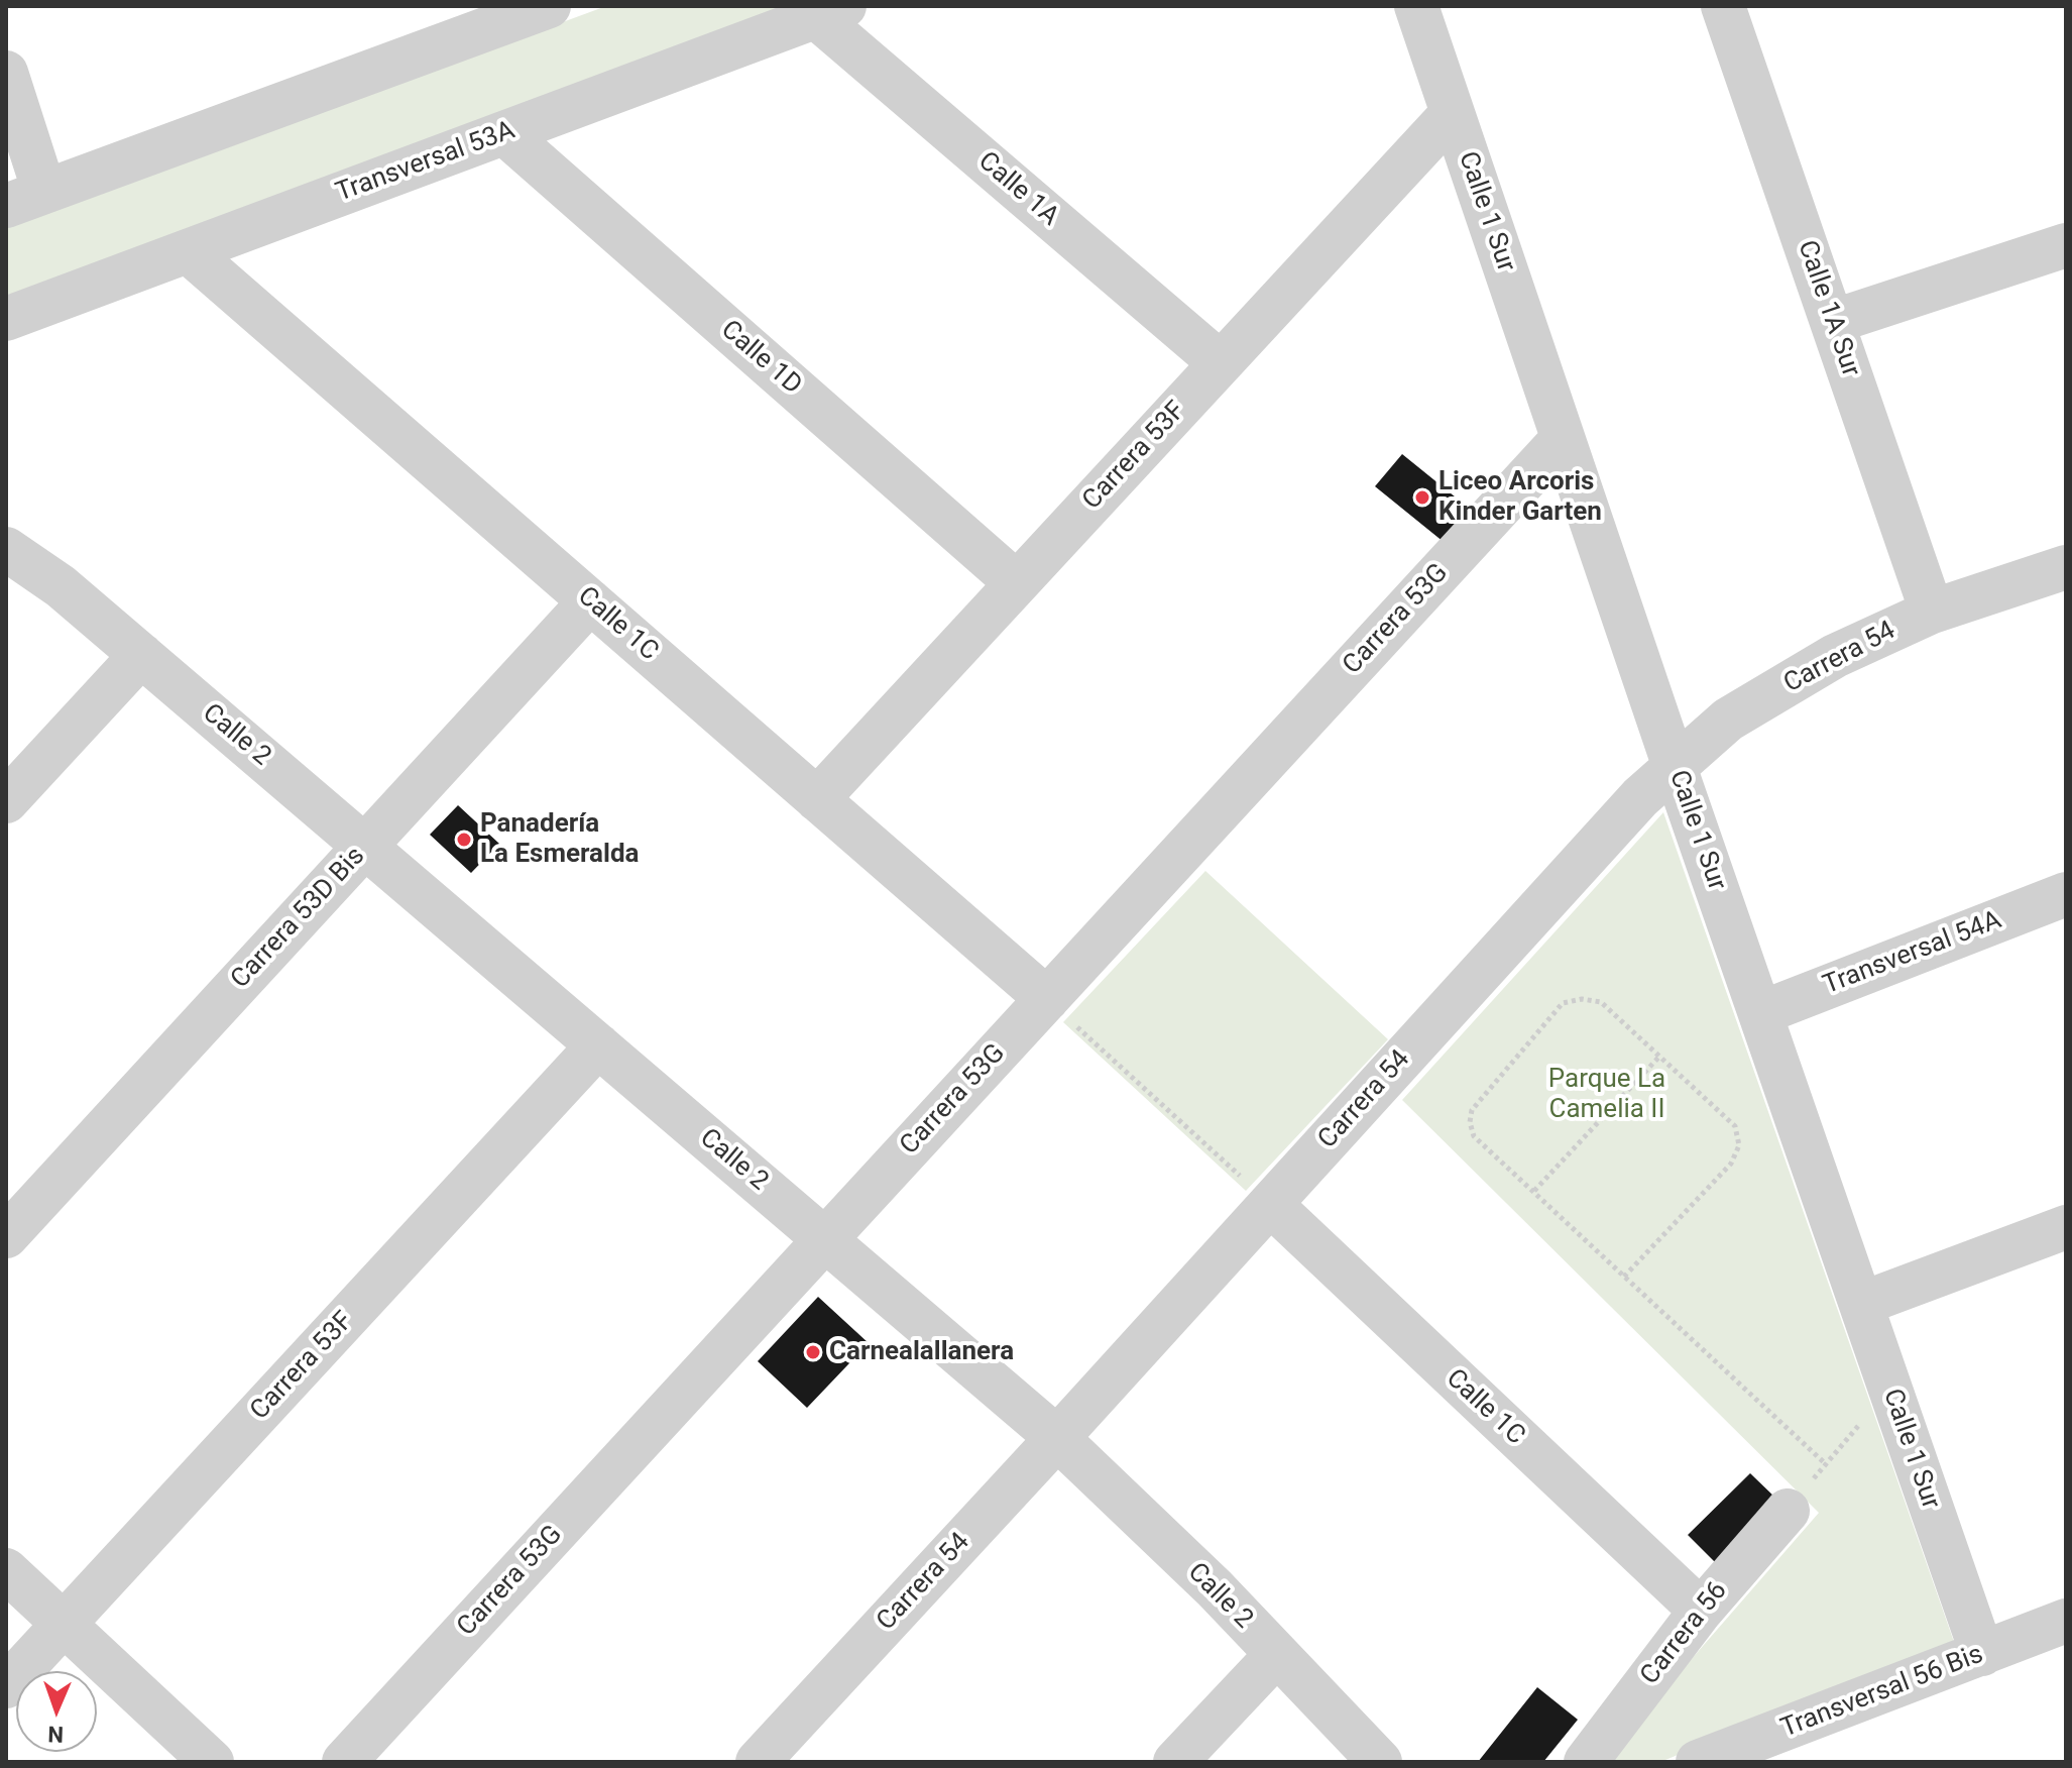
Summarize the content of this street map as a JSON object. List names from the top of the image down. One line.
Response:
{"streets":{"street":["Transversal 53A","Calle 1A","Calle 1 Sur","Calle 1A Sur","Calle 1D","Carrera 53F","Carrera 53G","Calle 1C","Carrera 54","Calle 2","Carrera 53D Bis","Transversal 54A","Carrera 56","Transversal 56 Bis"]},"crossings":[["Transversal 53A","Calle 1A"],["Transversal 53A","Calle 1D"],["Transversal 53A","Calle 1C"],["Calle 1A","Carrera 53F"],["Calle 1 Sur","Carrera 53F"],["Calle 1 Sur","Carrera 53G"],["Calle 1 Sur","Carrera 54"],["Calle 1 Sur","Transversal 54A"],["Calle 1 Sur","Transversal 56 Bis"],["Calle 1A Sur","Carrera 54"],["Calle 1D","Carrera 53F"],["Carrera 53F","Calle 1C"],["Carrera 53F","Calle 2"],["Carrera 53G","Calle 1C"],["Carrera 53G","Calle 2"],["Calle 1C","Carrera 54"],["Calle 1C","Carrera 53D Bis"],["Calle 1C","Carrera 56"],["Carrera 54","Calle 2"],["Calle 2","Carrera 53D Bis"]],"parks":["Parque La Camelia II"],"places":["Liceo Arcoris Kinder Garten","Panadería La Esmeralda","Carnealallanera"],"north":"bottom"}
